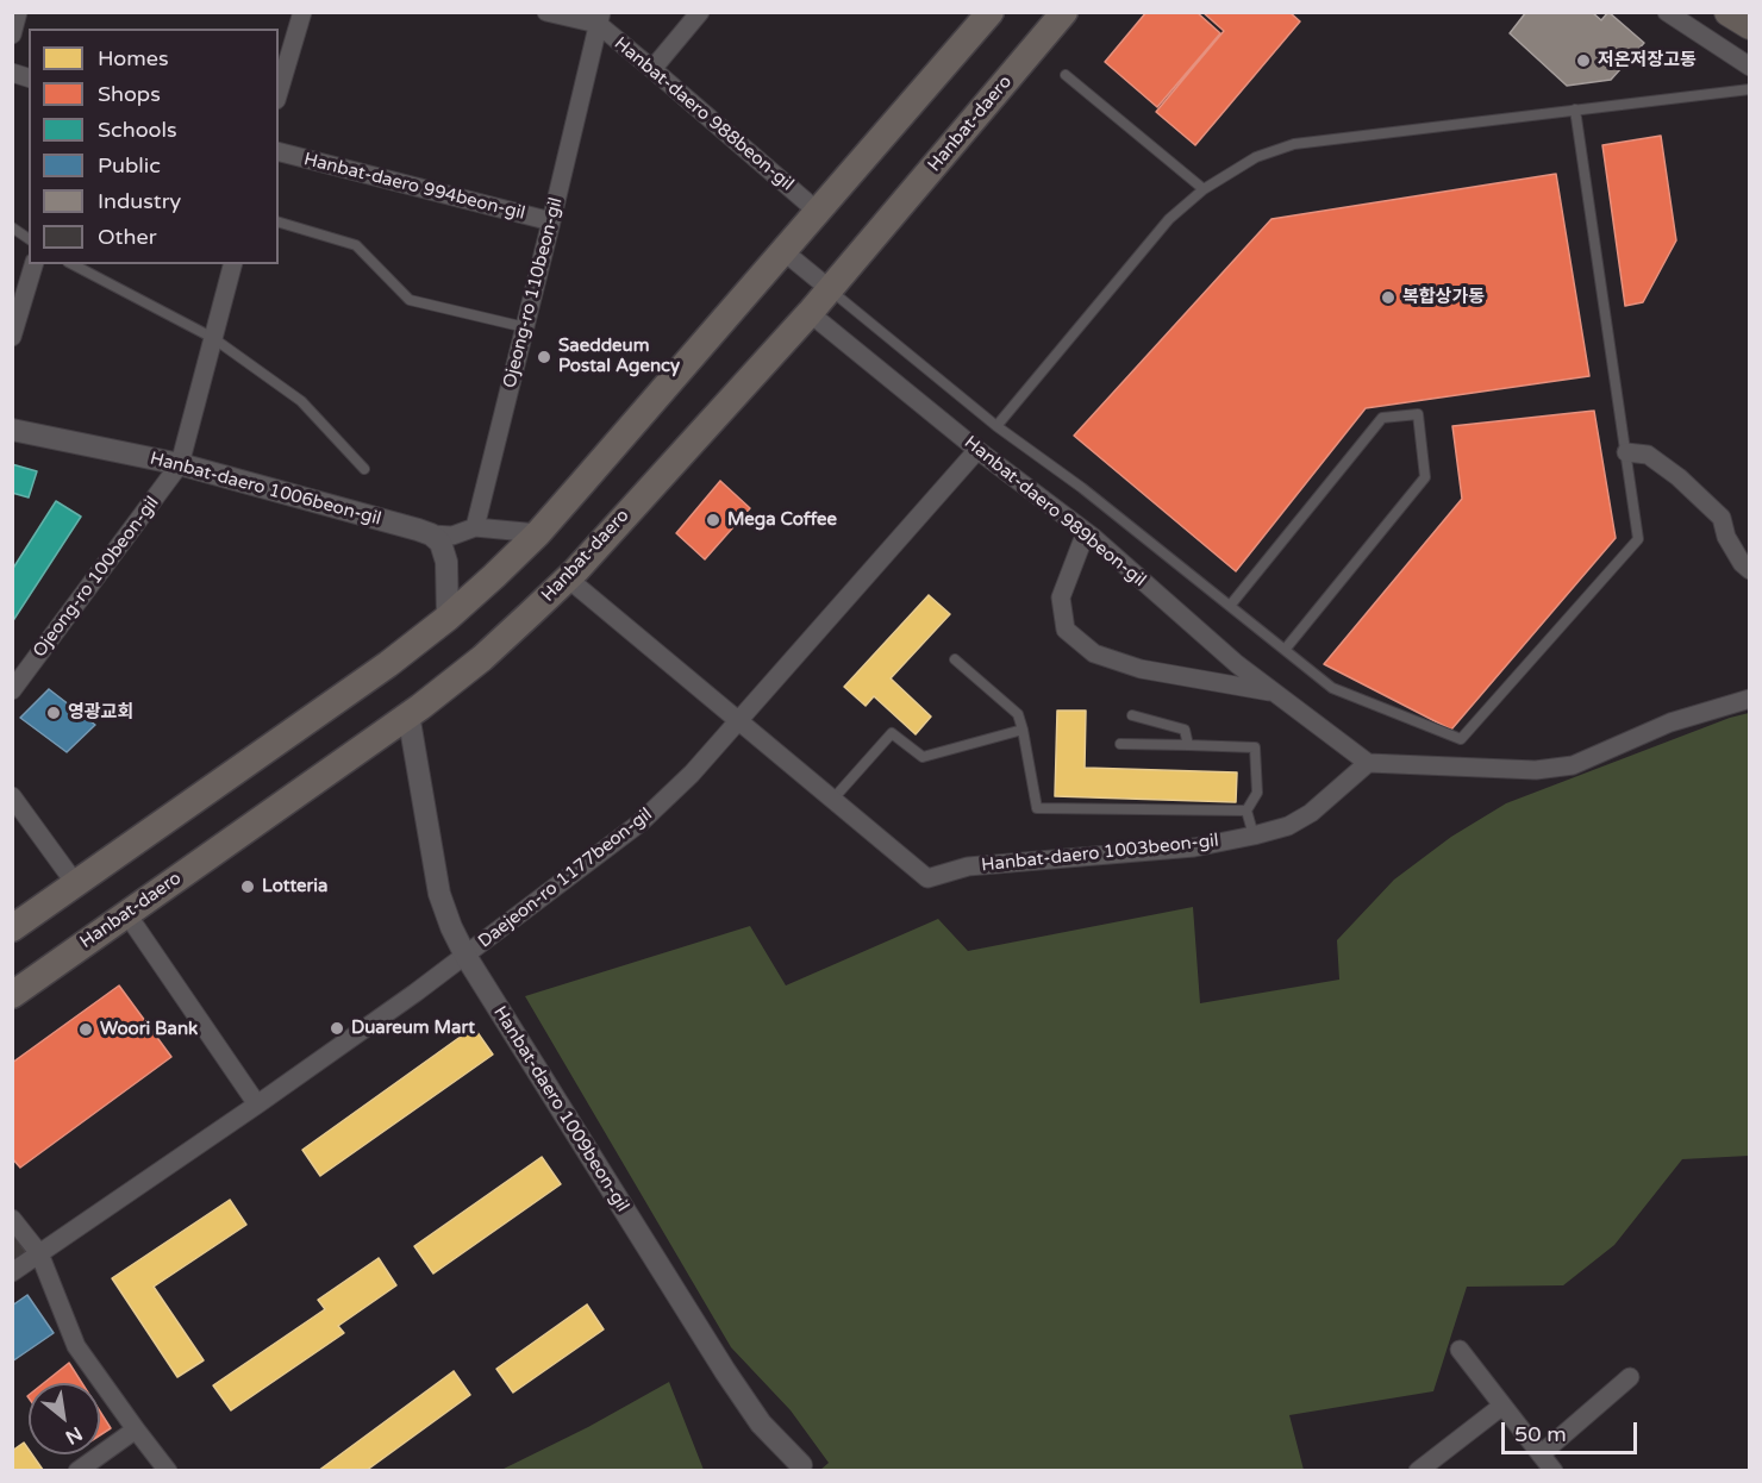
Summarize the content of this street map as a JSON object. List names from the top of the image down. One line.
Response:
{"streets":{"main road":["Hanbat-daero"],"street":["Hanbat-daero 988beon-gil","Hanbat-daero 994beon-gil","Ojeong-ro 110beon-gil","Hanbat-daero 1006beon-gil","Hanbat-daero 989beon-gil","Ojeong-ro 100beon-gil","Hanbat-daero 1003beon-gil","Daejeon-ro 1177beon-gil","Hanbat-daero 1009beon-gil"]},"crossings":[["Hanbat-daero 988beon-gil","Ojeong-ro 110beon-gil"],["Hanbat-daero","Hanbat-daero 989beon-gil"],["Hanbat-daero","Hanbat-daero 1003beon-gil"],["Hanbat-daero","Hanbat-daero 1009beon-gil"],["Hanbat-daero 994beon-gil","Ojeong-ro 110beon-gil"],["Hanbat-daero 1006beon-gil","Ojeong-ro 100beon-gil"],["Hanbat-daero 989beon-gil","Hanbat-daero 1003beon-gil"],["Hanbat-daero 989beon-gil","Daejeon-ro 1177beon-gil"],["Hanbat-daero 1003beon-gil","Daejeon-ro 1177beon-gil"],["Daejeon-ro 1177beon-gil","Hanbat-daero 1009beon-gil"]],"places":["저온저장고동","복합상가동","Saeddeum Postal Agency","Mega Coffee","영광교회","Lotteria","Duareum Mart","Woori Bank"],"legend":["Homes","Shops","Schools","Public","Industry","Other"],"scale_bar":"50 m","north":"bottom right"}
